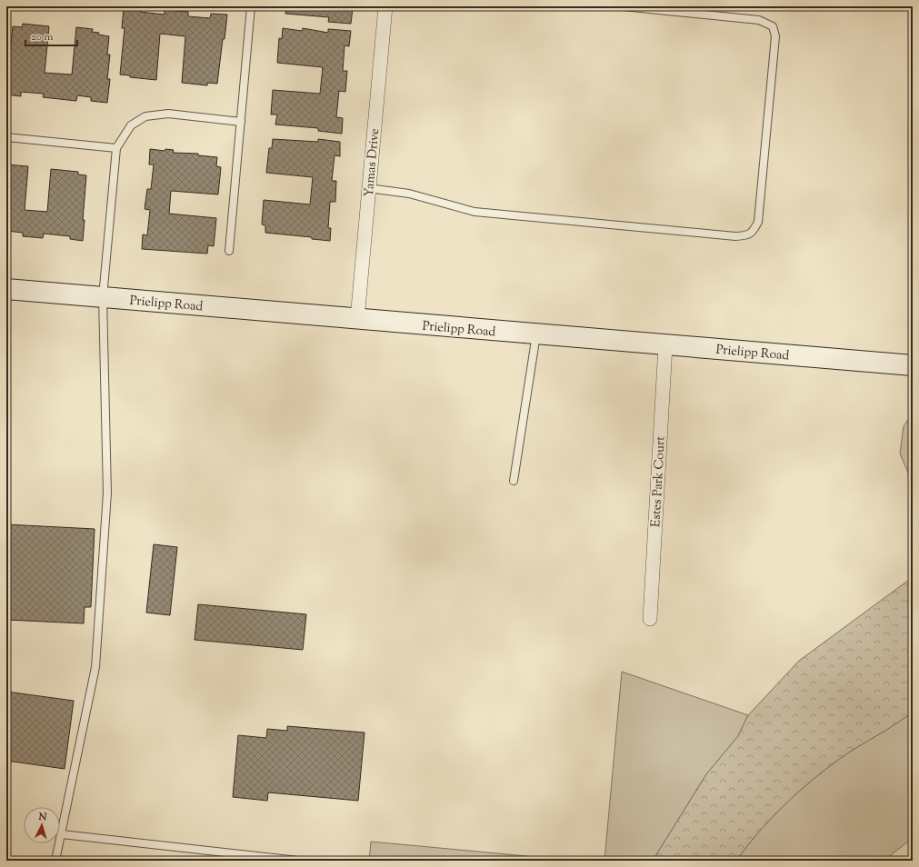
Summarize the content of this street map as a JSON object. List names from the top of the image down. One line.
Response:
{"streets":{"street":["Yamas Drive","Prielipp Road","Estes Park Court"]},"crossings":[["Yamas Drive","Prielipp Road"],["Prielipp Road","Estes Park Court"]],"scale_bar":"20 m","north":"top"}
